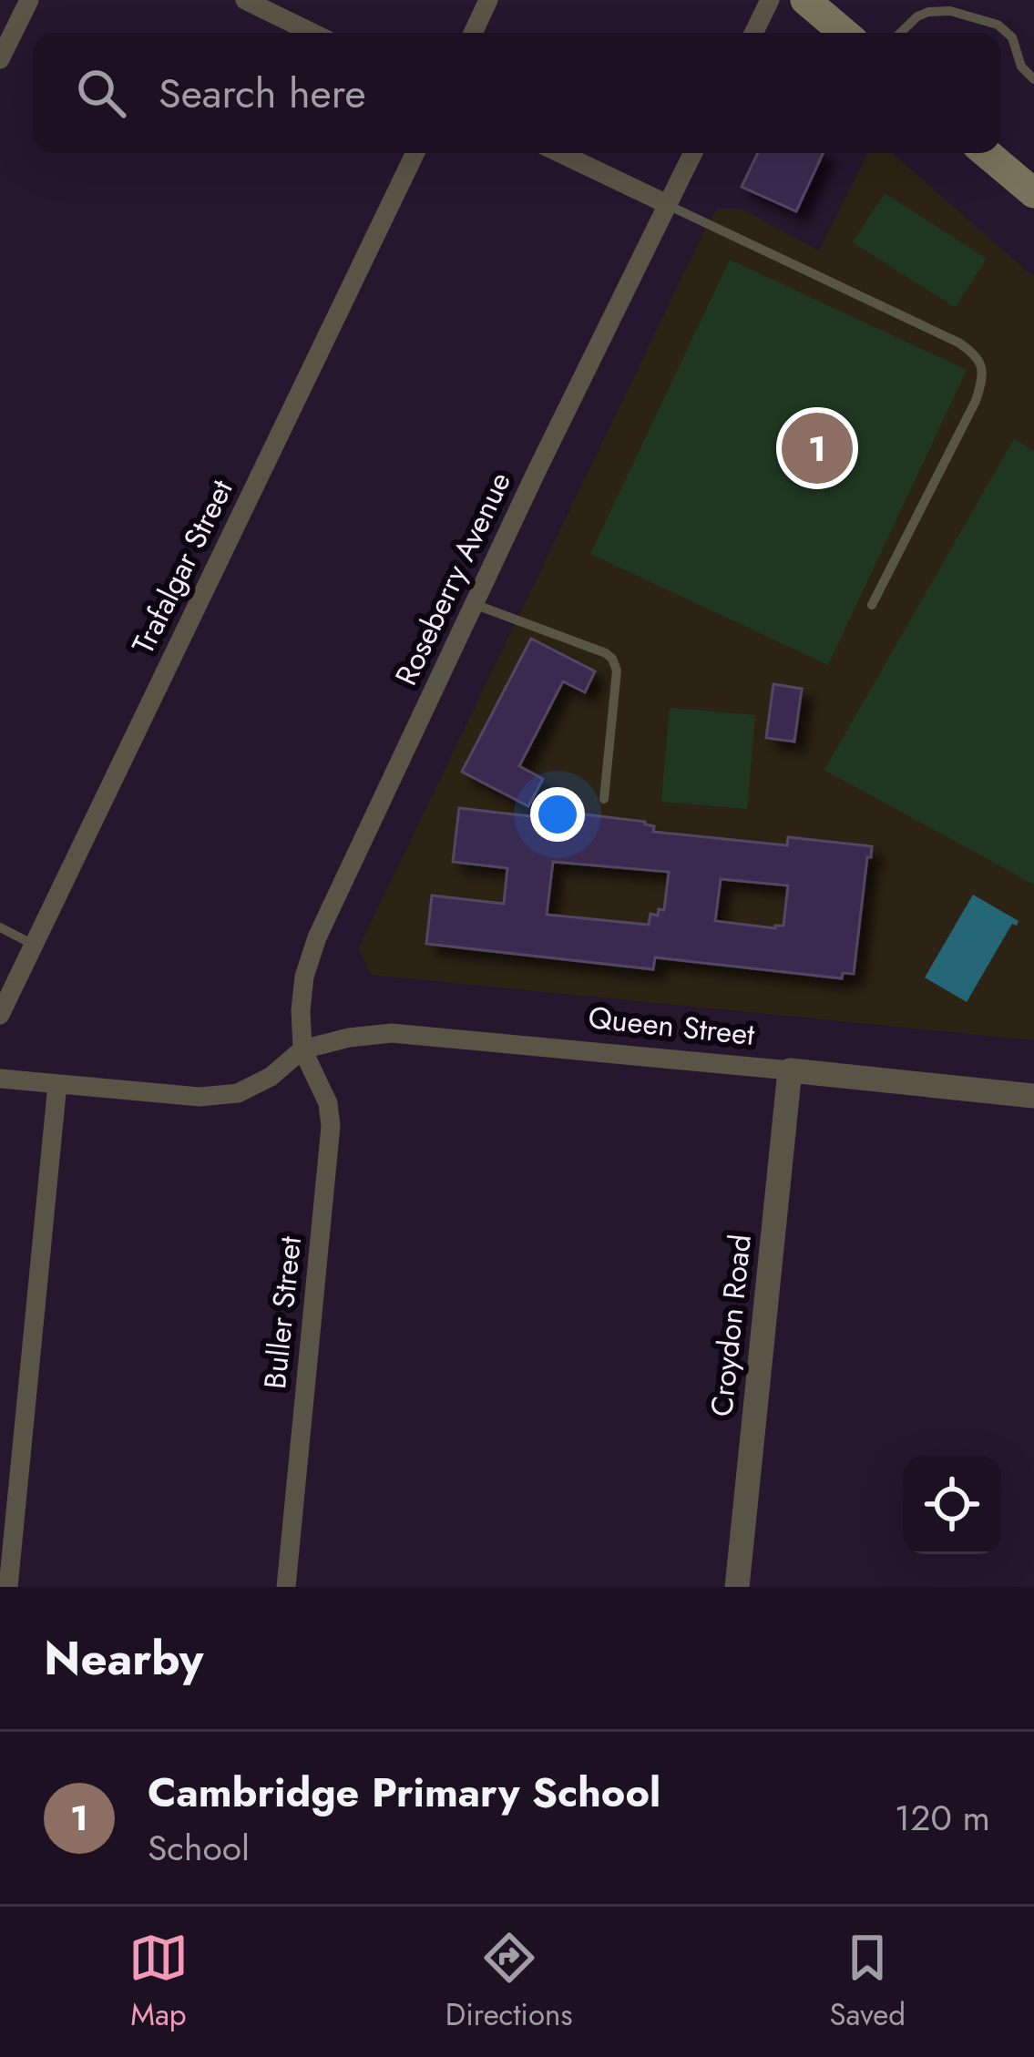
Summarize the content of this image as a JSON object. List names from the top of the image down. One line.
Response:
{"streets":{"street":["Trafalgar Street","Roseberry Avenue","Queen Street","Buller Street","Croydon Road"]},"crossings":[["Roseberry Avenue","Queen Street"],["Roseberry Avenue","Buller Street"],["Queen Street","Buller Street"],["Queen Street","Croydon Road"]],"page":{"search":"Search here","pins":"1","heading":"Nearby","list":[{"mark":"1","name":"Cambridge Primary School","note":"School","value":"120 m"}],"nav":["Map","Directions","Saved"]}}
